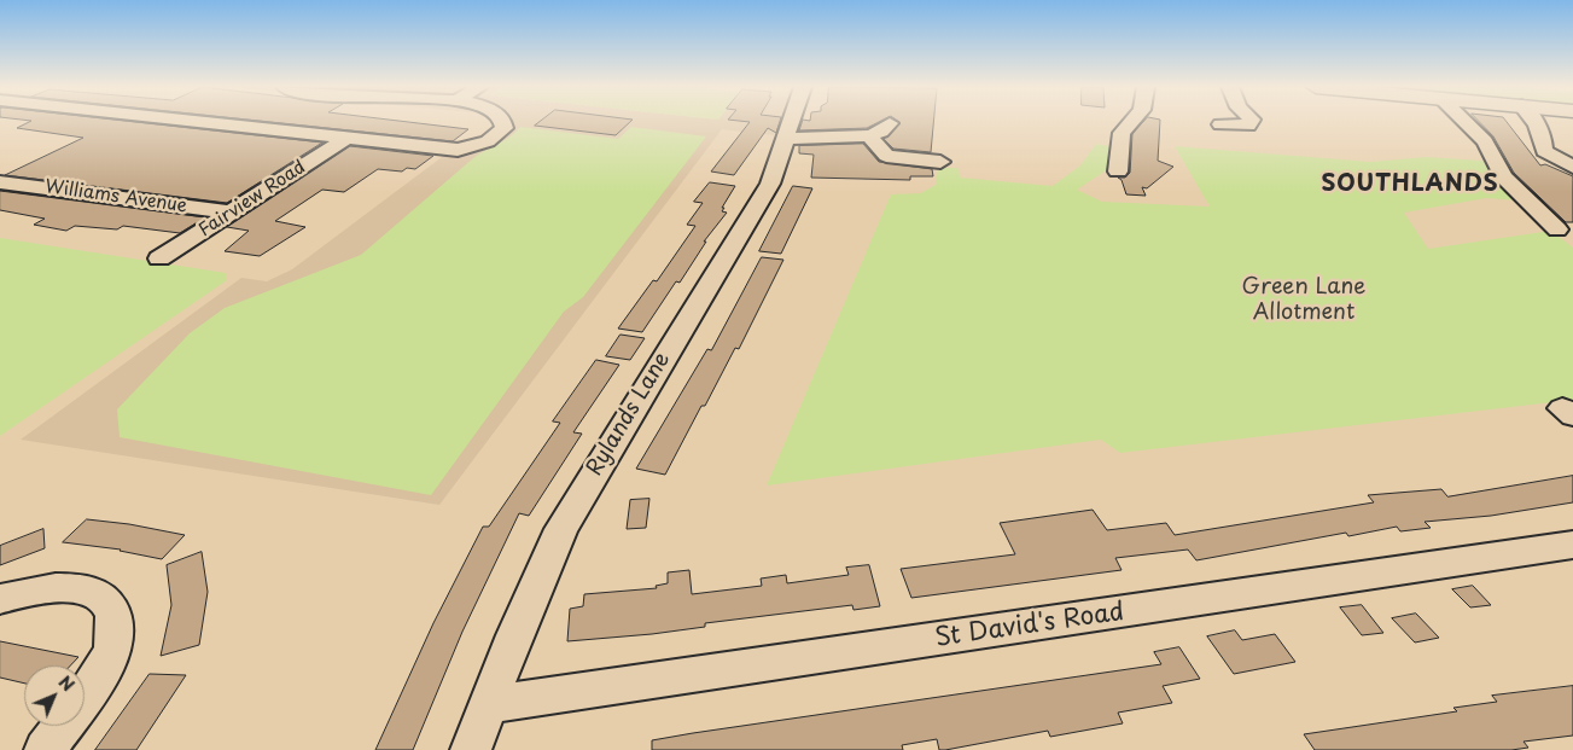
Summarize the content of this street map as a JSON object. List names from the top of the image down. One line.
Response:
{"streets":{"street":["Williams Avenue","Fairview Road","Rylands Lane","St David's Road"]},"crossings":[["Williams Avenue","Fairview Road"],["Rylands Lane","St David's Road"]],"districts":["SOUTHLANDS"],"parks":["Green Lane Allotment"],"north":"top right"}
